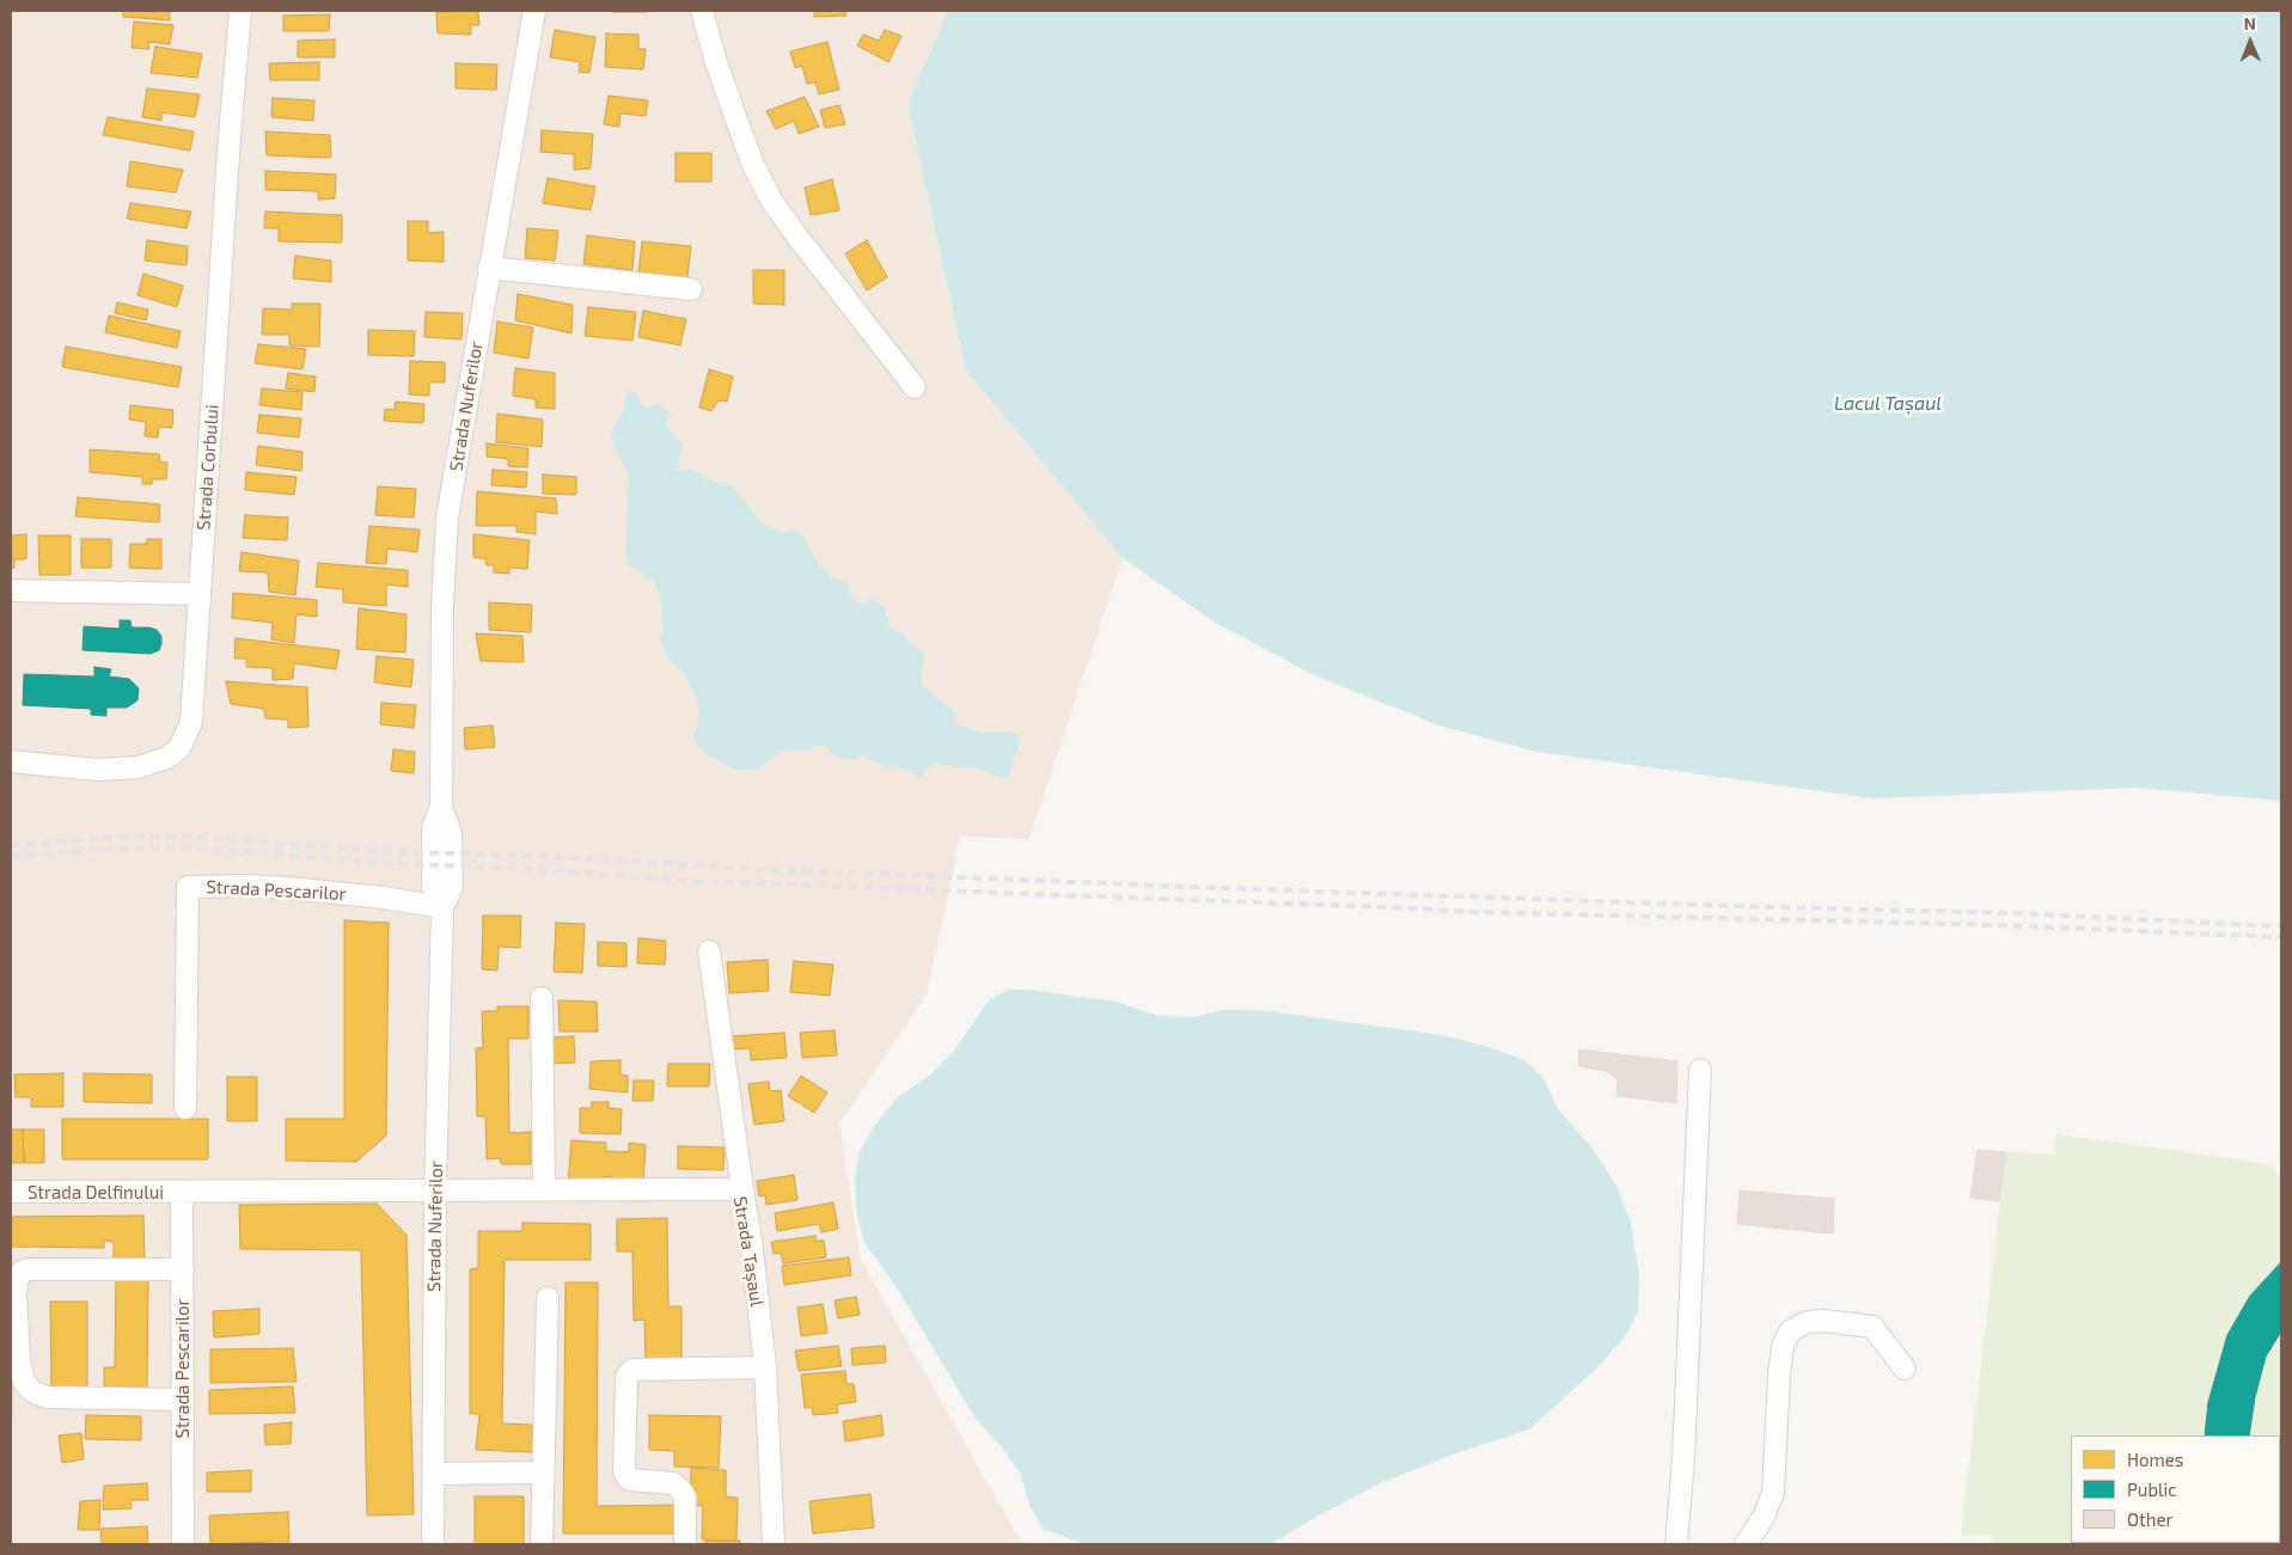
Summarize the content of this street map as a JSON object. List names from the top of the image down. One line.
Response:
{"streets":{"street":["Strada Nuferilor","Strada Corbului","Strada Pescarilor","Strada Delfinului","Strada Tașaul"]},"crossings":[["Strada Nuferilor","Strada Pescarilor"],["Strada Nuferilor","Strada Delfinului"],["Strada Nuferilor","Strada Tașaul"],["Strada Pescarilor","Strada Delfinului"],["Strada Delfinului","Strada Tașaul"]],"water":["Lacul Tașaul"],"legend":["Homes","Public","Other"],"north":"top"}
